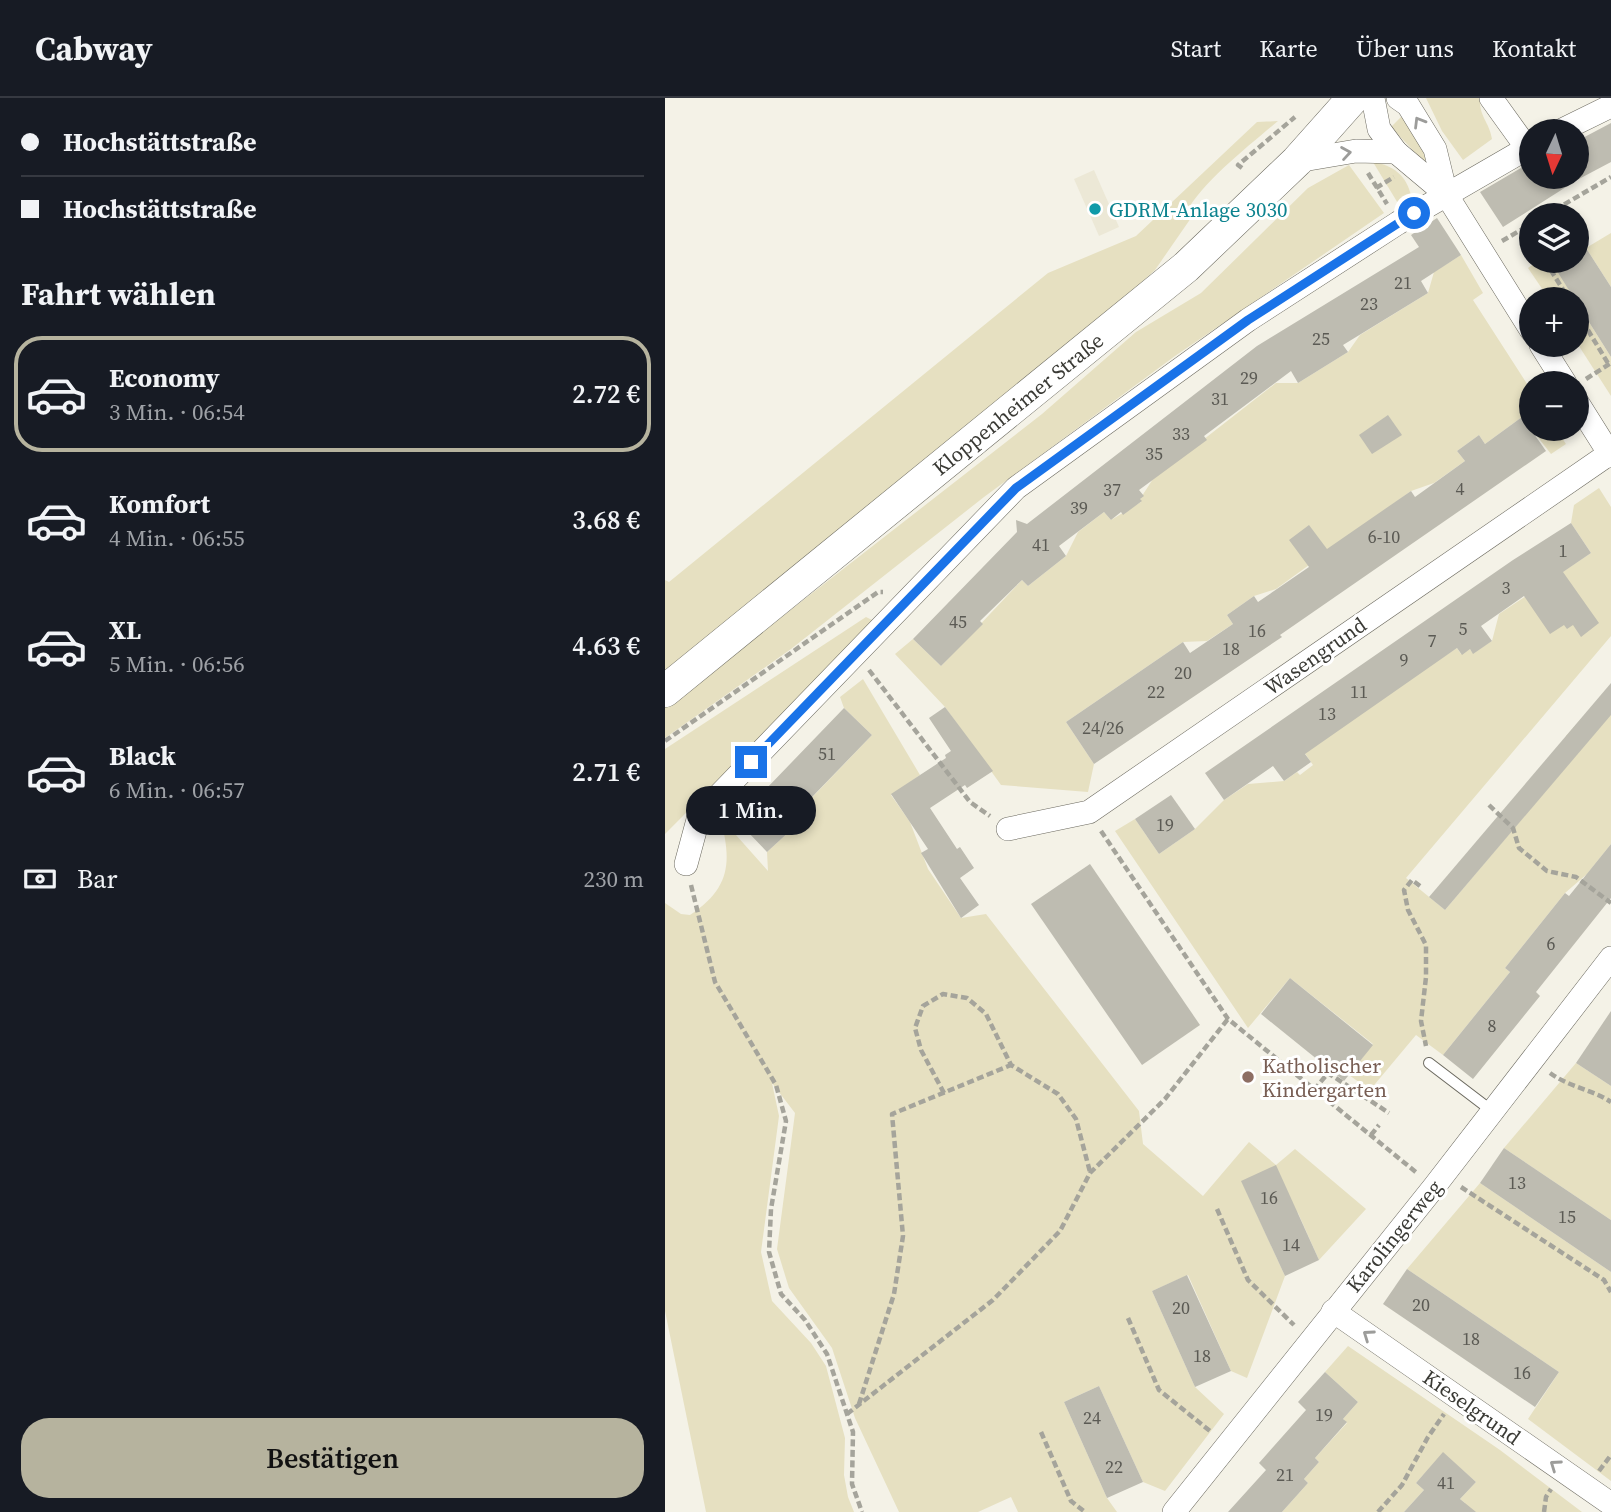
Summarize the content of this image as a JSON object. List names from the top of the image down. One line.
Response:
{"streets":{"main road":["Kloppenheimer Straße"],"street":["Wasengrund","Karolingerweg","Kieselgrund"]},"crossings":[["Karolingerweg","Kieselgrund"]],"one_way":["Kieselgrund"],"places":["GDRM-Anlage 3030","Katholischer Kindergarten"],"house_numbers":["21","23","25","29","31","33","35","4","37","39","6-10","41","1","3","45","5","16","7","18","9","20","22","11","13","24/26","51","19","6","8","13","16","15","14","20","20","18","18","16","19","24","22","21","41"],"north":"bottom","page":{"header":"Cabway","nav":["Start","Karte","Über uns","Kontakt"],"banner":["Hochstättstraße","Hochstättstraße"],"map_buttons":["+","−"],"heading":"Fahrt wählen","list":[{"name":"Economy","note":"3 Min. · 06:54","value":"2.72 €"},{"name":"Komfort","note":"4 Min. · 06:55","value":"3.68 €"},{"name":"XL","note":"5 Min. · 06:56","value":"4.63 €"},{"name":"Black","note":"6 Min. · 06:57","value":"2.71 €"}],"bubble":"1 Min.","pay":["Bar","230 m"],"buttons":"Bestätigen"}}
